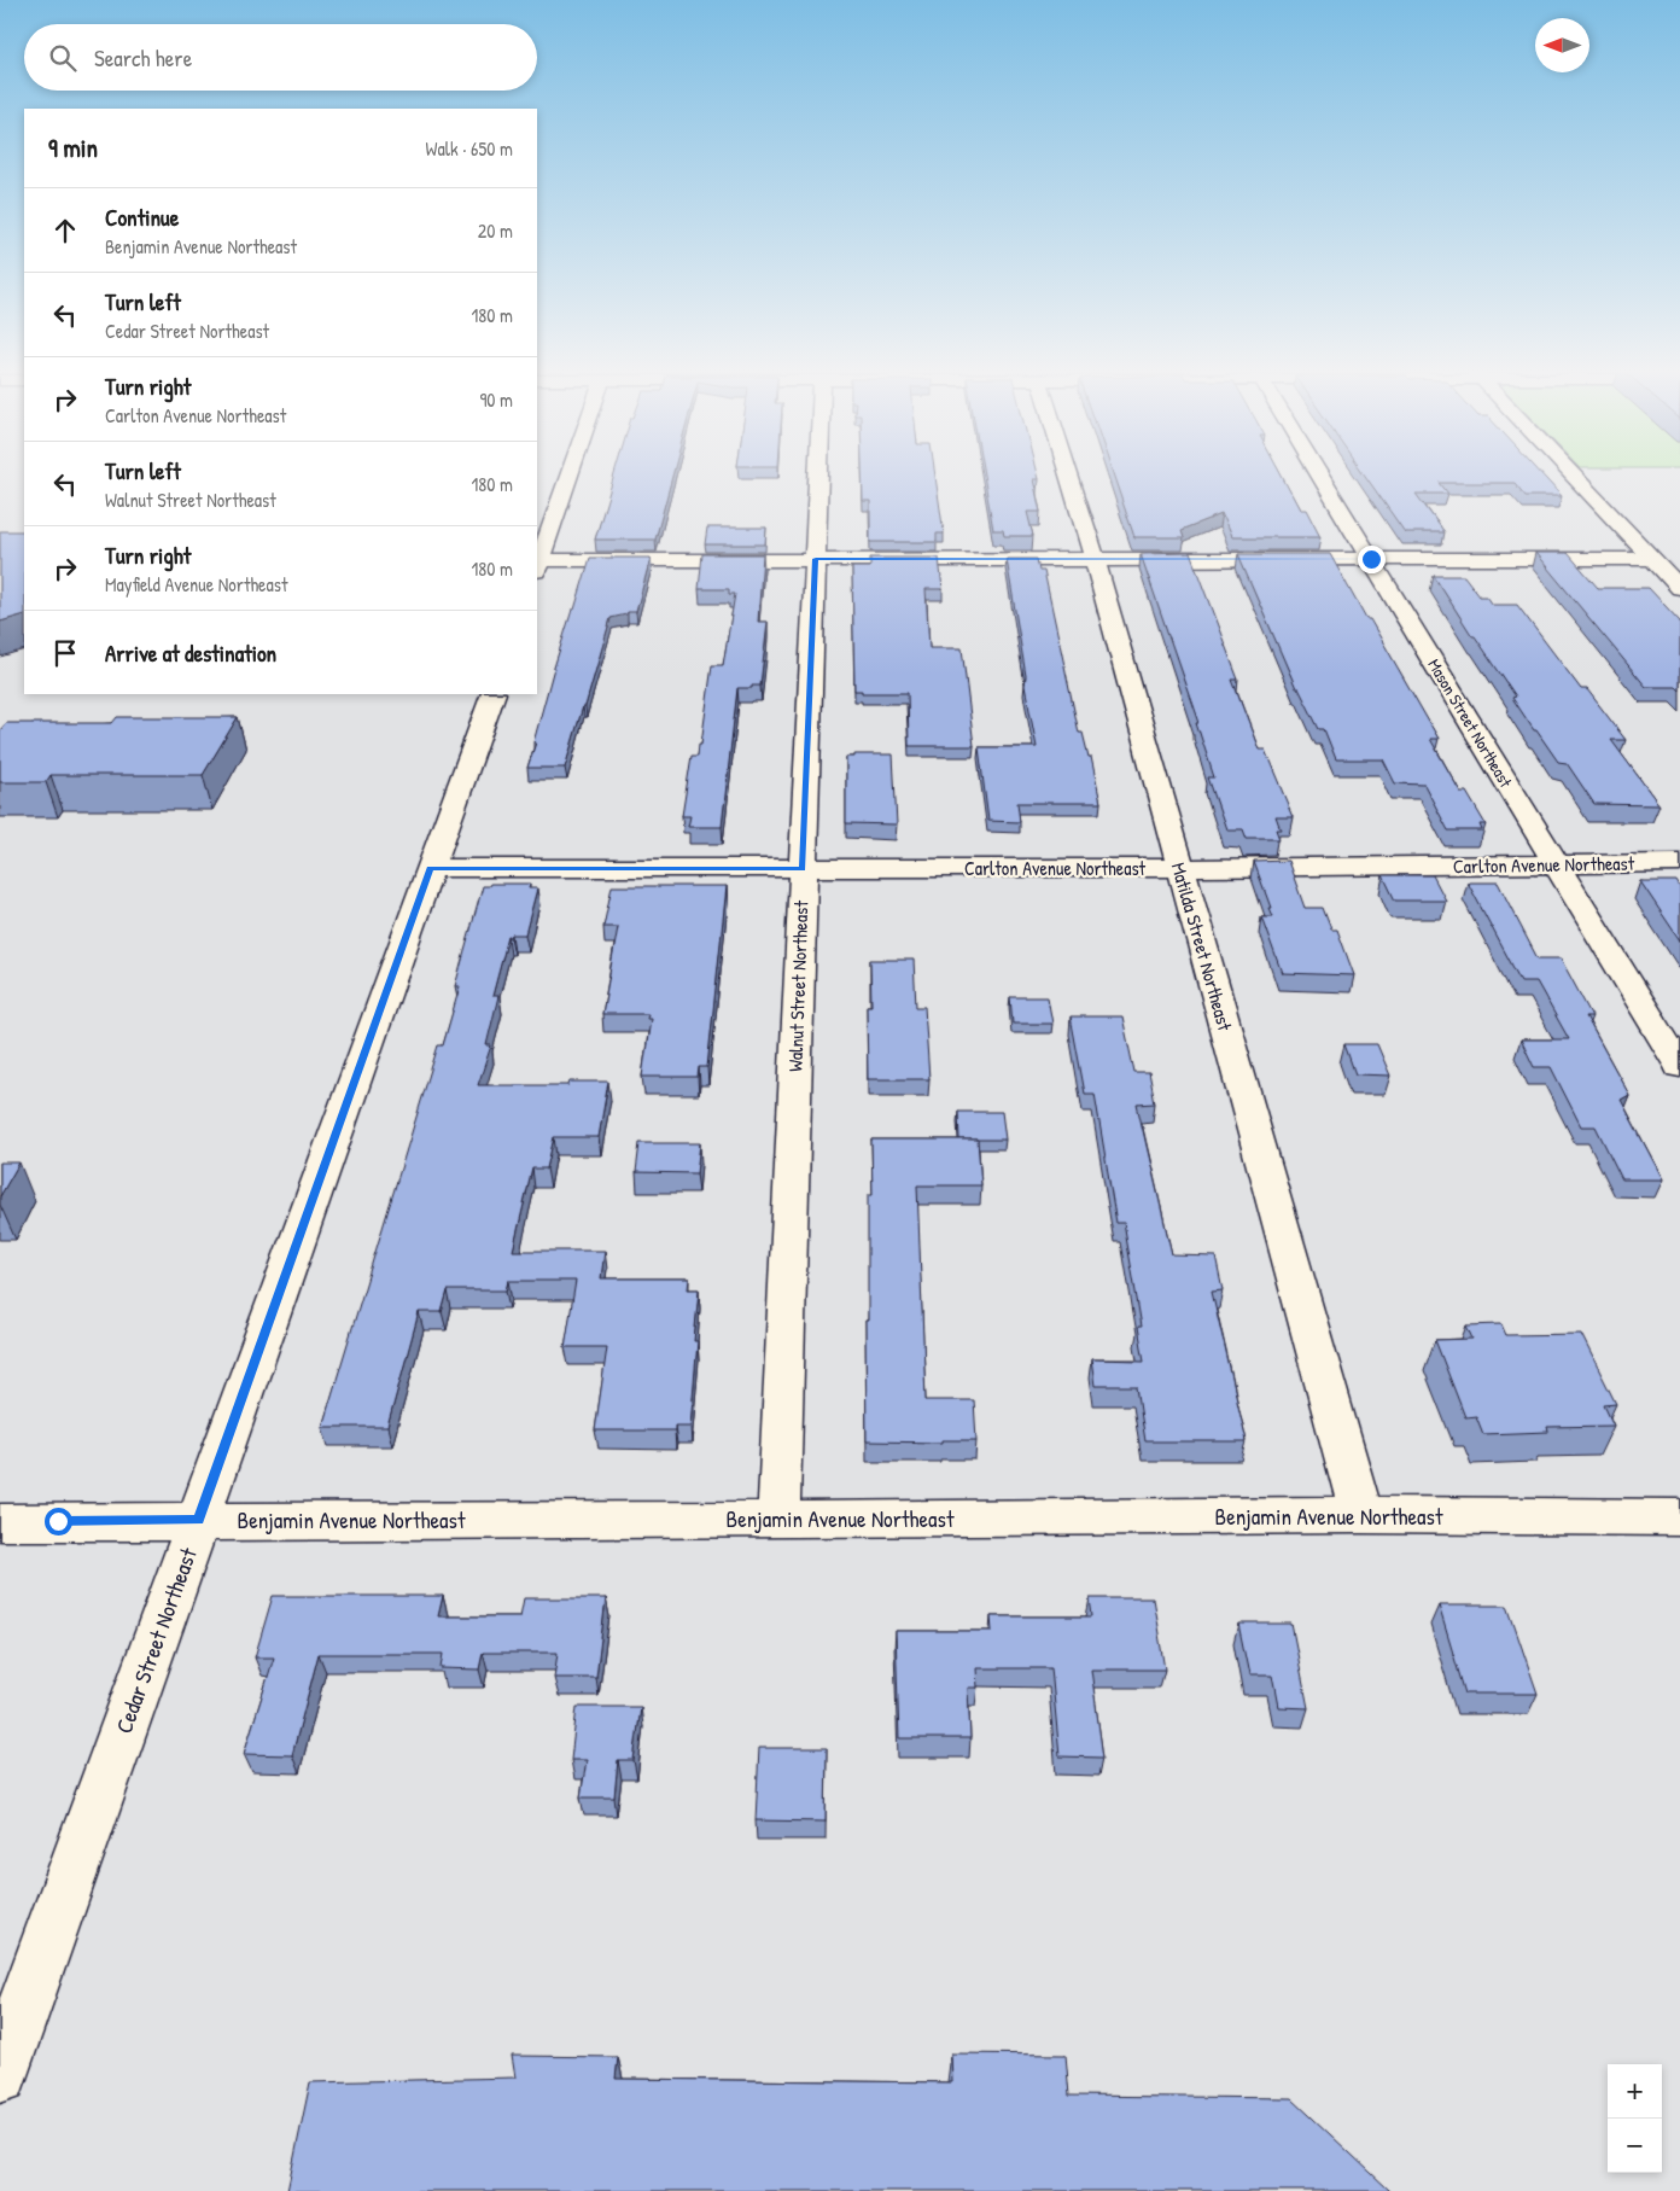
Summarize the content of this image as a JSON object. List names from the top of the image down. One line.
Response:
{"streets":{"street":["Mason Street Northeast","Carlton Avenue Northeast","Matilda Street Northeast","Walnut Street Northeast","Benjamin Avenue Northeast","Cedar Street Northeast"]},"crossings":[["Mason Street Northeast","Carlton Avenue Northeast"],["Carlton Avenue Northeast","Matilda Street Northeast"],["Carlton Avenue Northeast","Walnut Street Northeast"],["Carlton Avenue Northeast","Cedar Street Northeast"],["Matilda Street Northeast","Benjamin Avenue Northeast"],["Walnut Street Northeast","Benjamin Avenue Northeast"],["Benjamin Avenue Northeast","Cedar Street Northeast"]],"north":"left","page":{"search":"Search here","heading":["9 min","Walk · 650 m"],"list":[["Continue","Benjamin Avenue Northeast","20 m"],["Turn left","Cedar Street Northeast","180 m"],["Turn right","Carlton Avenue Northeast","90 m"],["Turn left","Walnut Street Northeast","180 m"],["Turn right","Mayfield Avenue Northeast","180 m"],"Arrive at destination"],"map_buttons":["+","−"]}}
